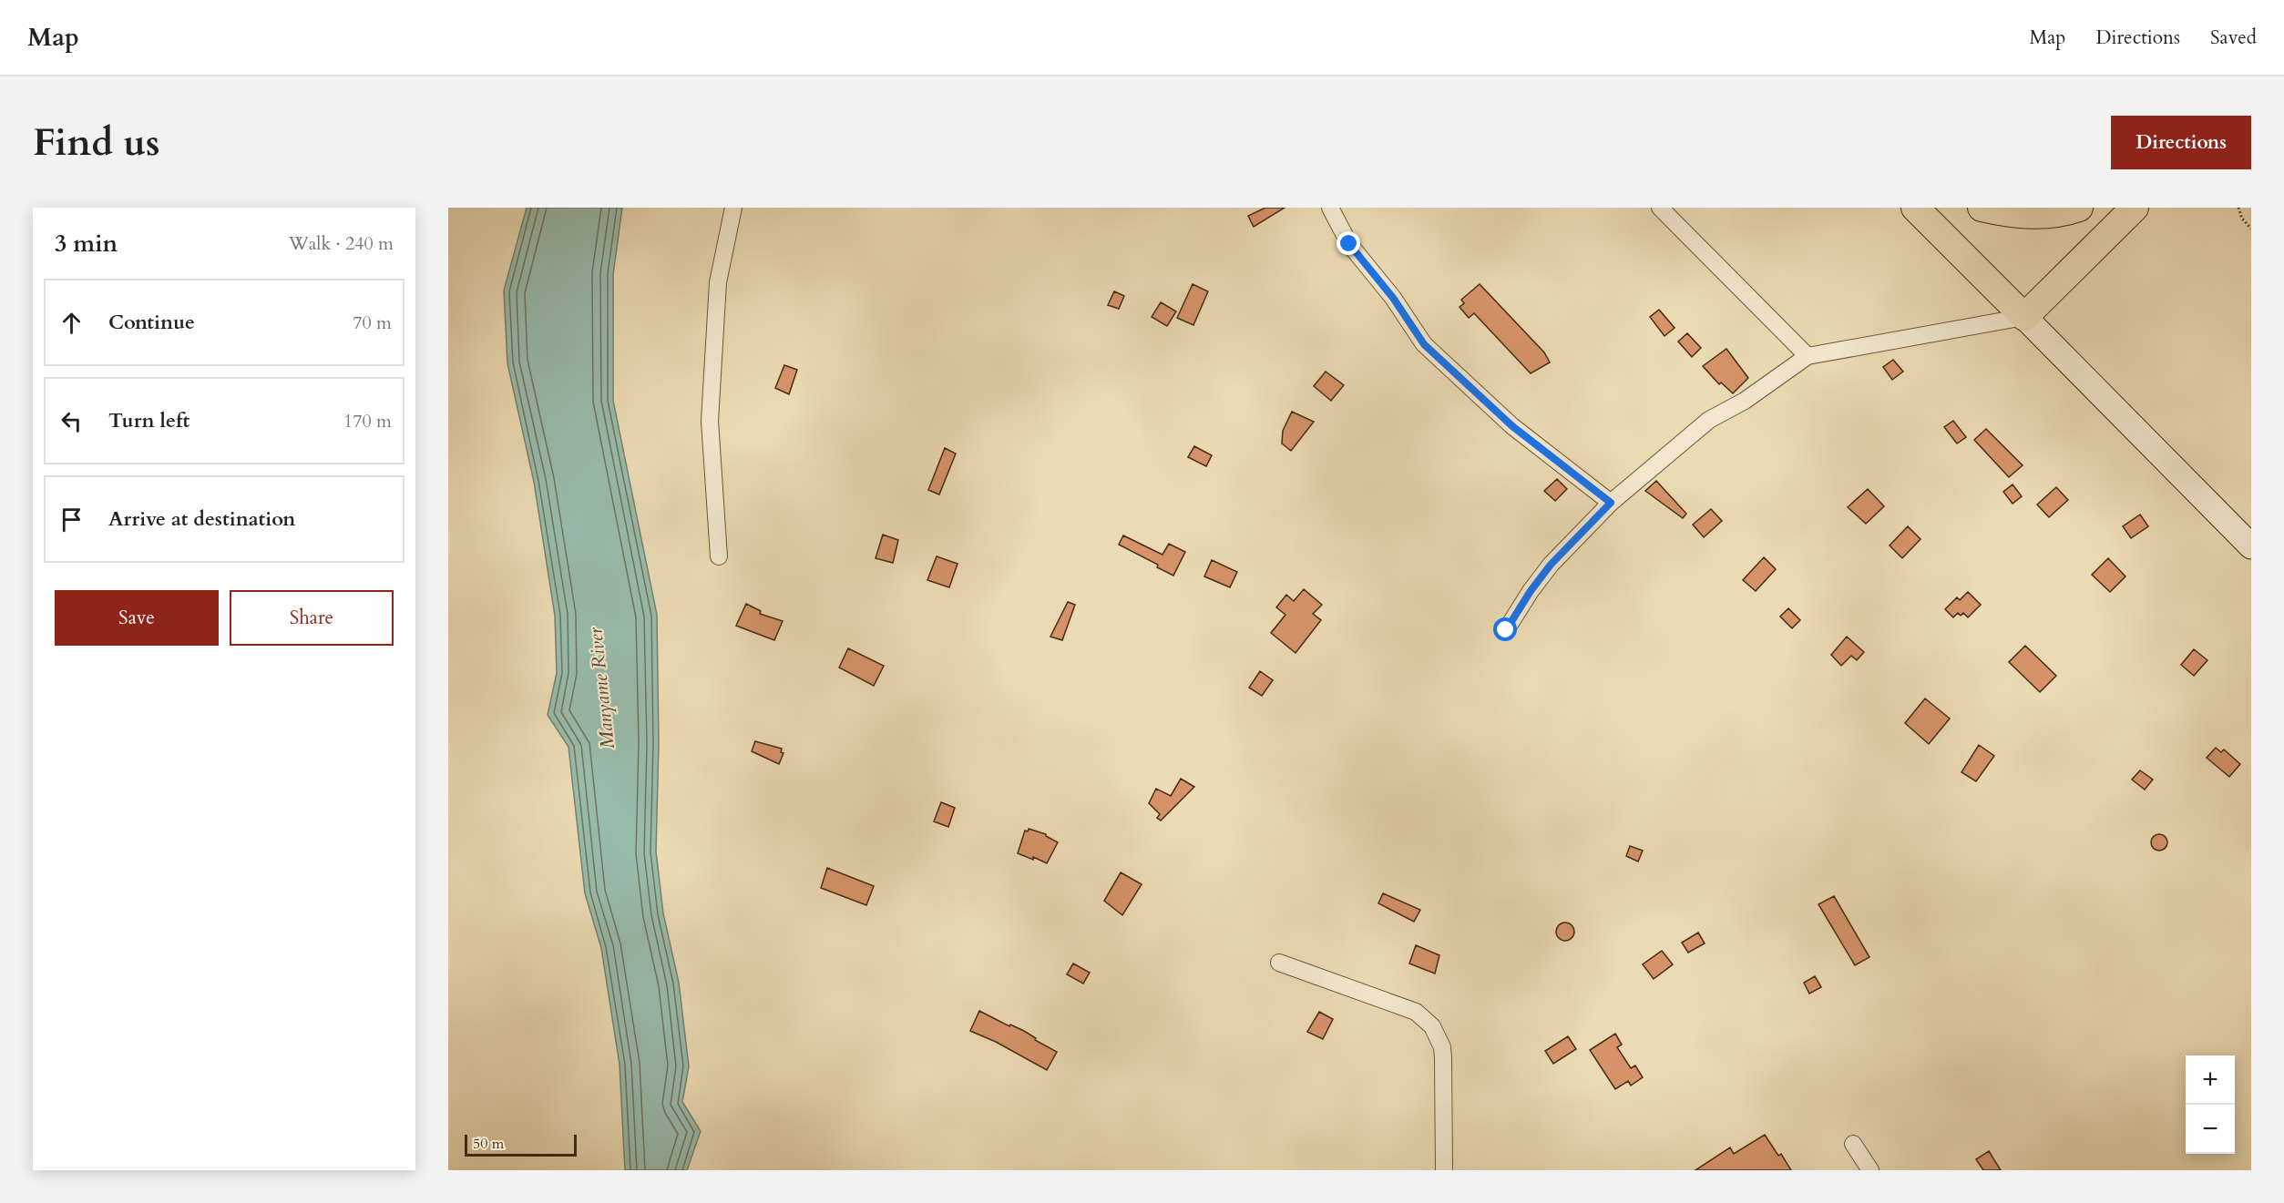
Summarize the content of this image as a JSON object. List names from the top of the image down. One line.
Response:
{"water":["Manyame River"],"scale_bar":"50 m","page":{"header":"Map","nav":["Map","Directions","Saved"],"buttons":["Directions",["Save","Share"]],"title":"Find us","heading":["3 min","Walk · 240 m"],"list":[["Continue","70 m"],["Turn left","170 m"],"Arrive at destination"],"map_buttons":["+","−"],"scale":"50 m"}}
